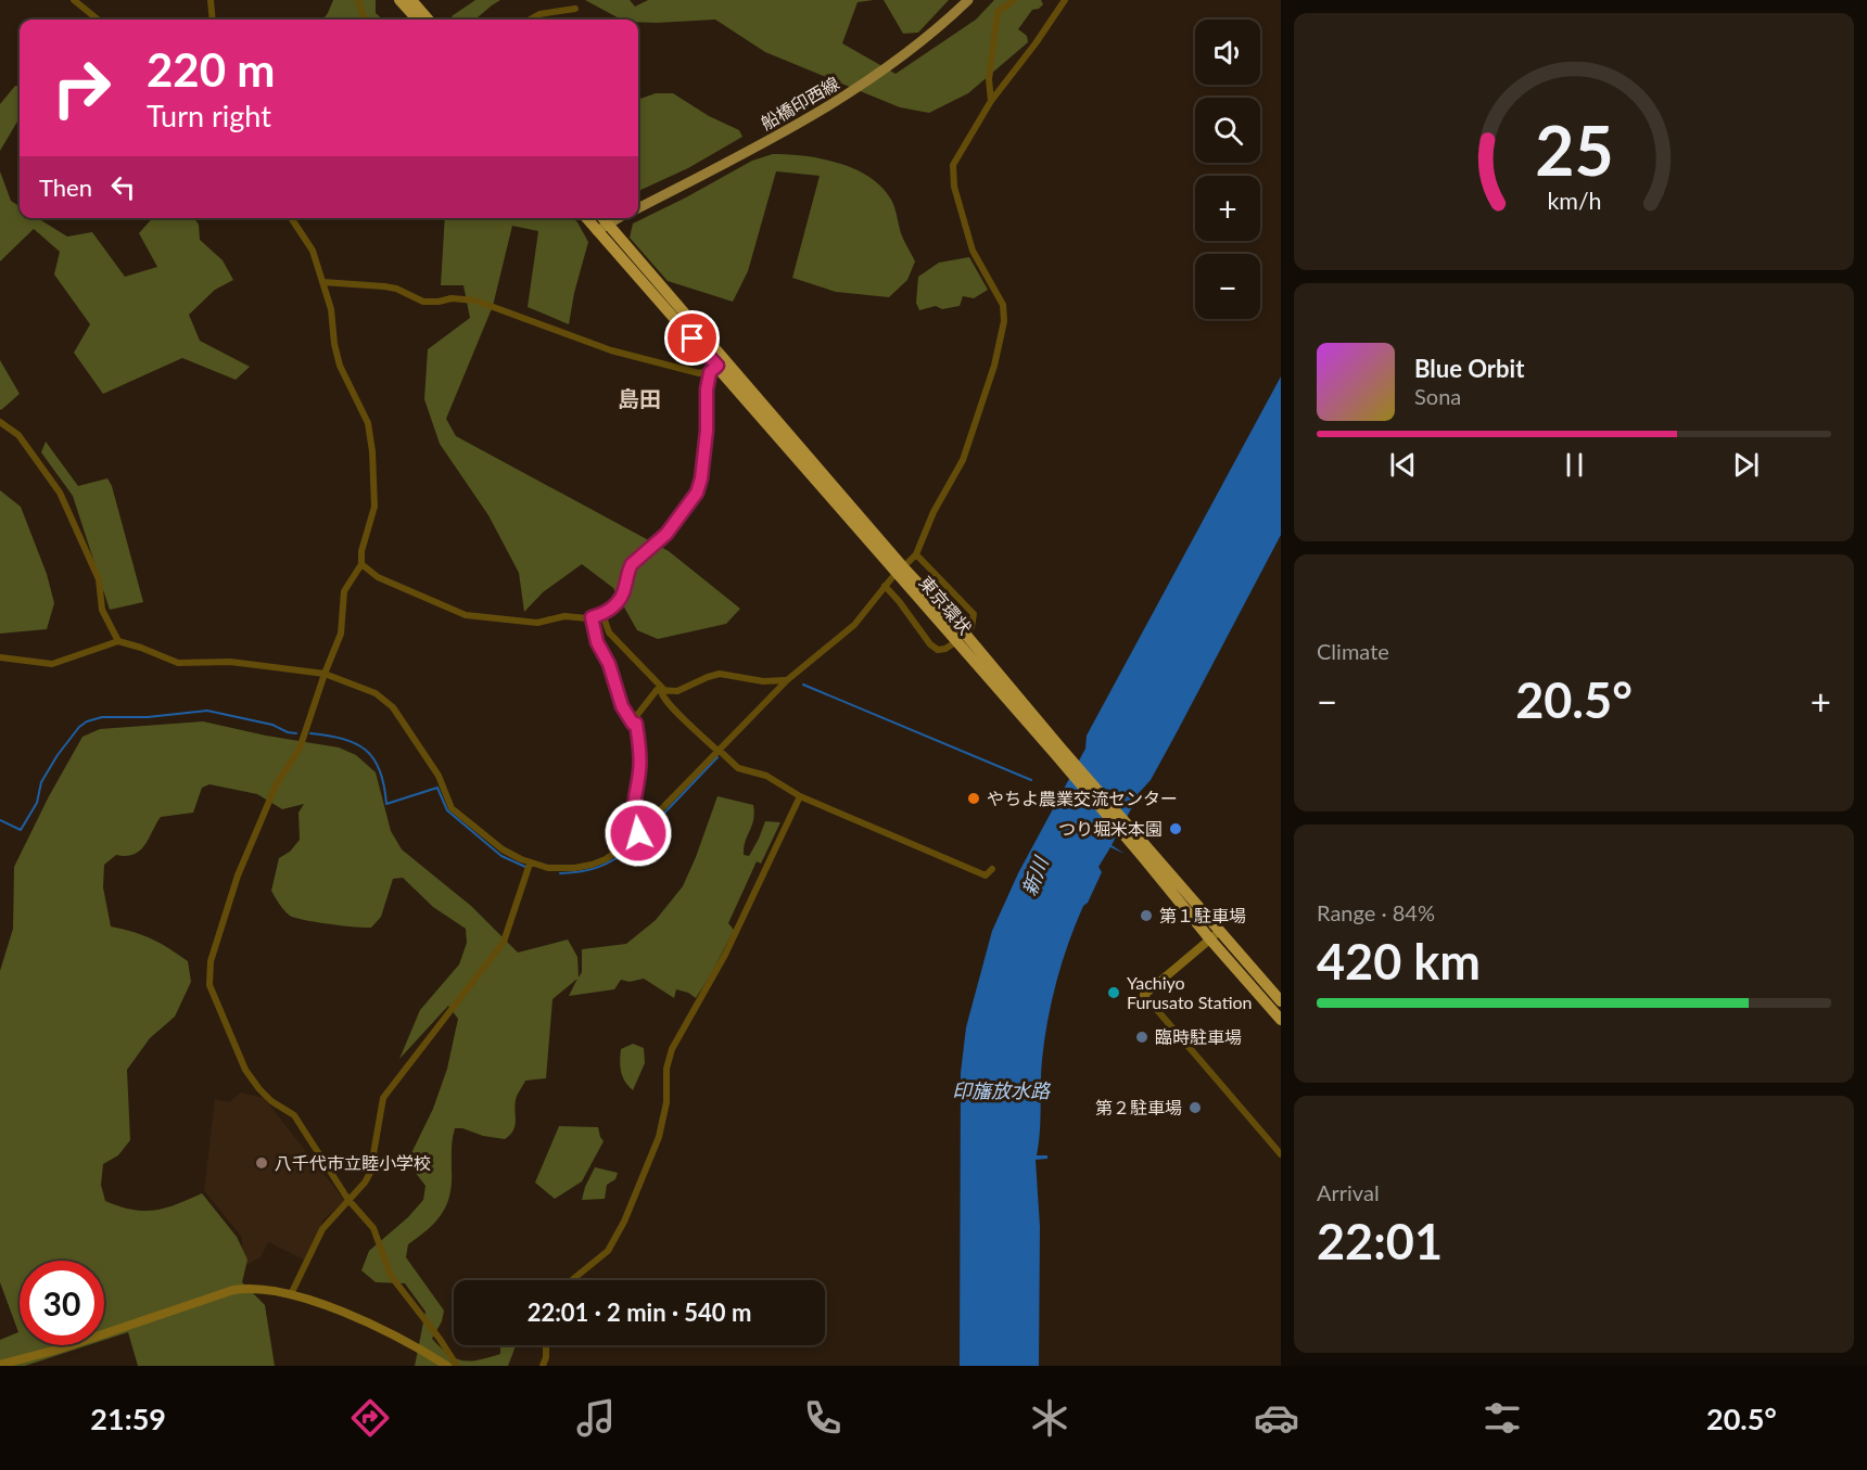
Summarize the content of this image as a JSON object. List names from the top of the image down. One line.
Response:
{"streets":{"highway":["東京環状"],"main road":["船橋印西線"]},"districts":["島田"],"water":["新川","印旛放水路"],"places":["やちよ農業交流センター","つり堀米本園","第１駐車場","Yachiyo Furusato Station","臨時駐車場","第２駐車場","八千代市立睦小学校"],"page":{"map_buttons":["+","−"],"turn":["220 m","Turn right"],"then":"Then","song":["Blue Orbit","Sona"],"tile":["Climate",["Range · 84%","420 km"],["Arrival","22:01"]],"heat":["−","20.5°","+"],"limit":"30","trip":"22:01 · 2 min · 540 m","tabs":["21:59","20.5°"],"gauge":["25","km/h"]}}
